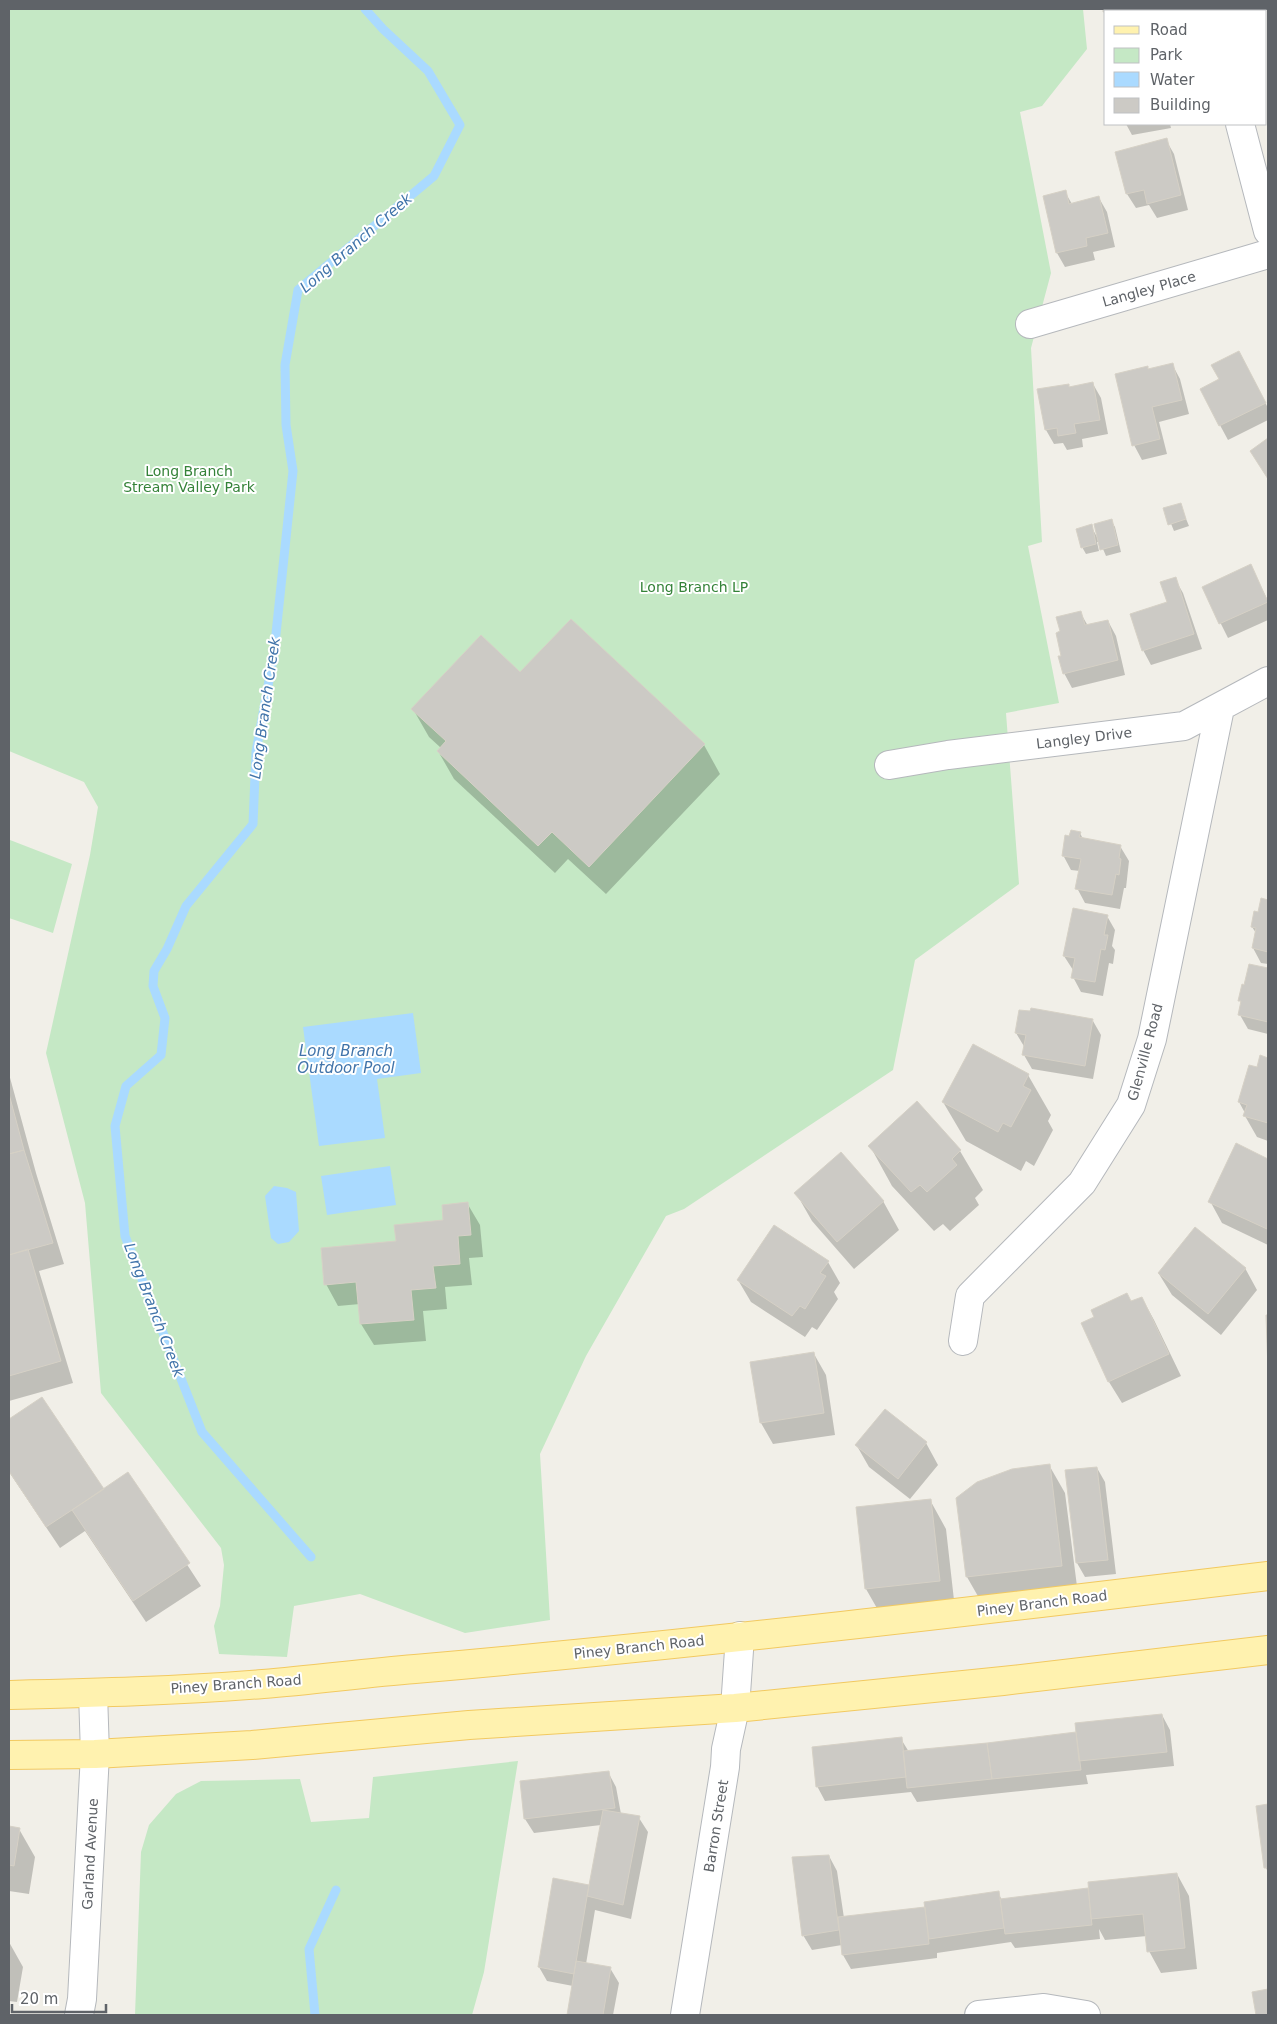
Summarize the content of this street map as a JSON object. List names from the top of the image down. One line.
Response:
{"streets":{"main road":["Piney Branch Road"],"street":["Langley Place","Langley Drive","Glenville Road","Barron Street","Garland Avenue"]},"crossings":[["Langley Drive","Glenville Road"],["Piney Branch Road","Barron Street"],["Piney Branch Road","Garland Avenue"]],"water":["Long Branch Creek","Long Branch Outdoor Pool"],"parks":["Long Branch Stream Valley Park","Long Branch LP"],"legend":["Road","Park","Water","Building"],"scale_bar":"20 m"}
